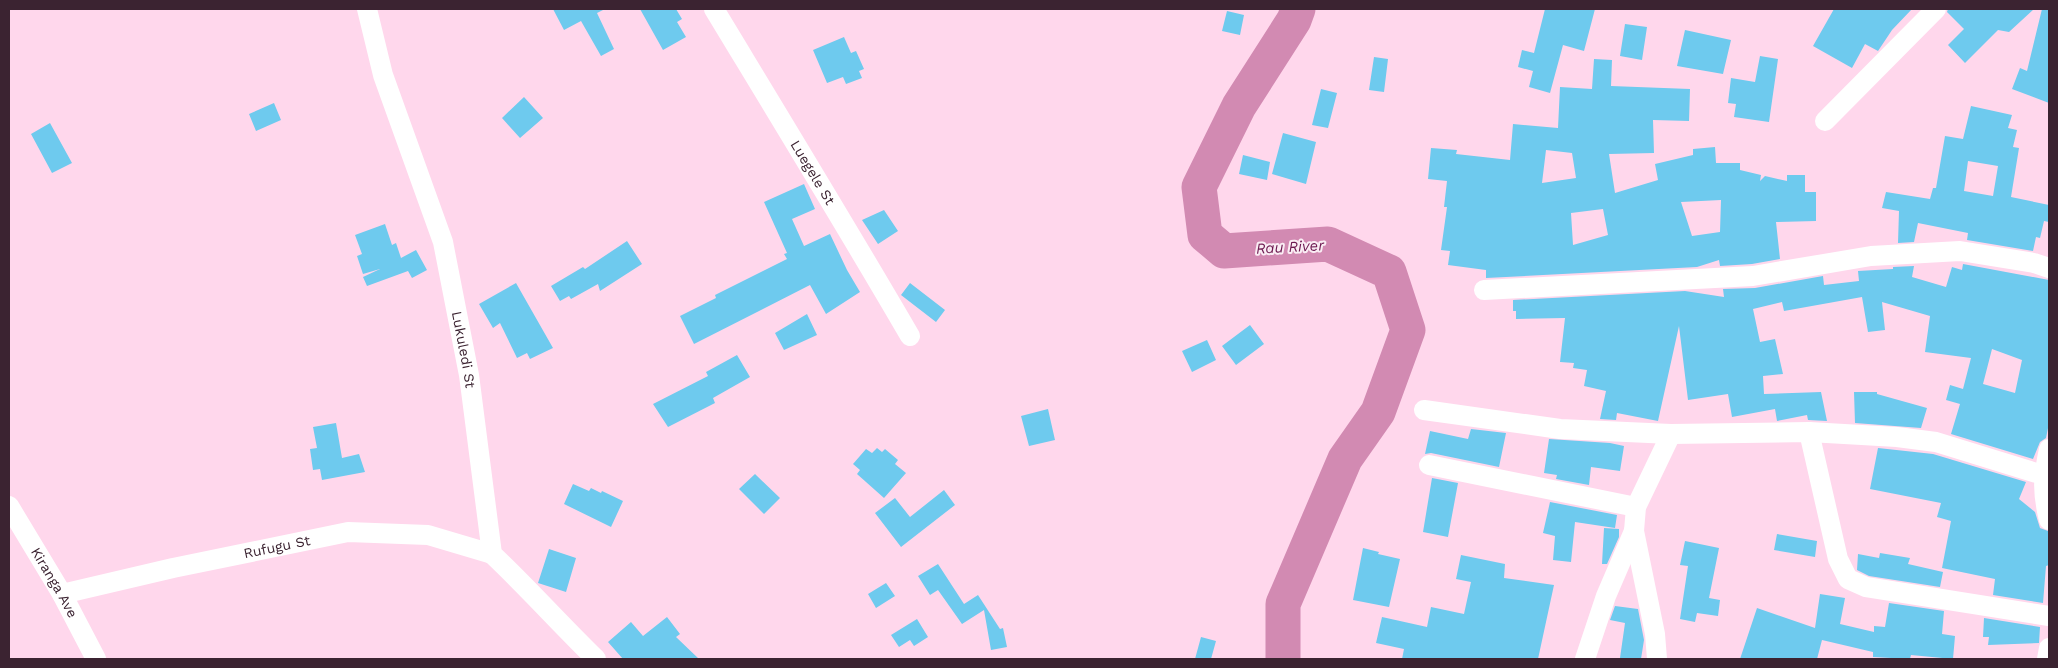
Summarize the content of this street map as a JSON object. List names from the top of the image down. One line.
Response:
{"streets":{"street":["Luegele St","Lukuledi St","Rufugu St","Kiranga Ave"]},"crossings":[["Lukuledi St","Rufugu St"],["Rufugu St","Kiranga Ave"]],"water":["Rau River"]}
